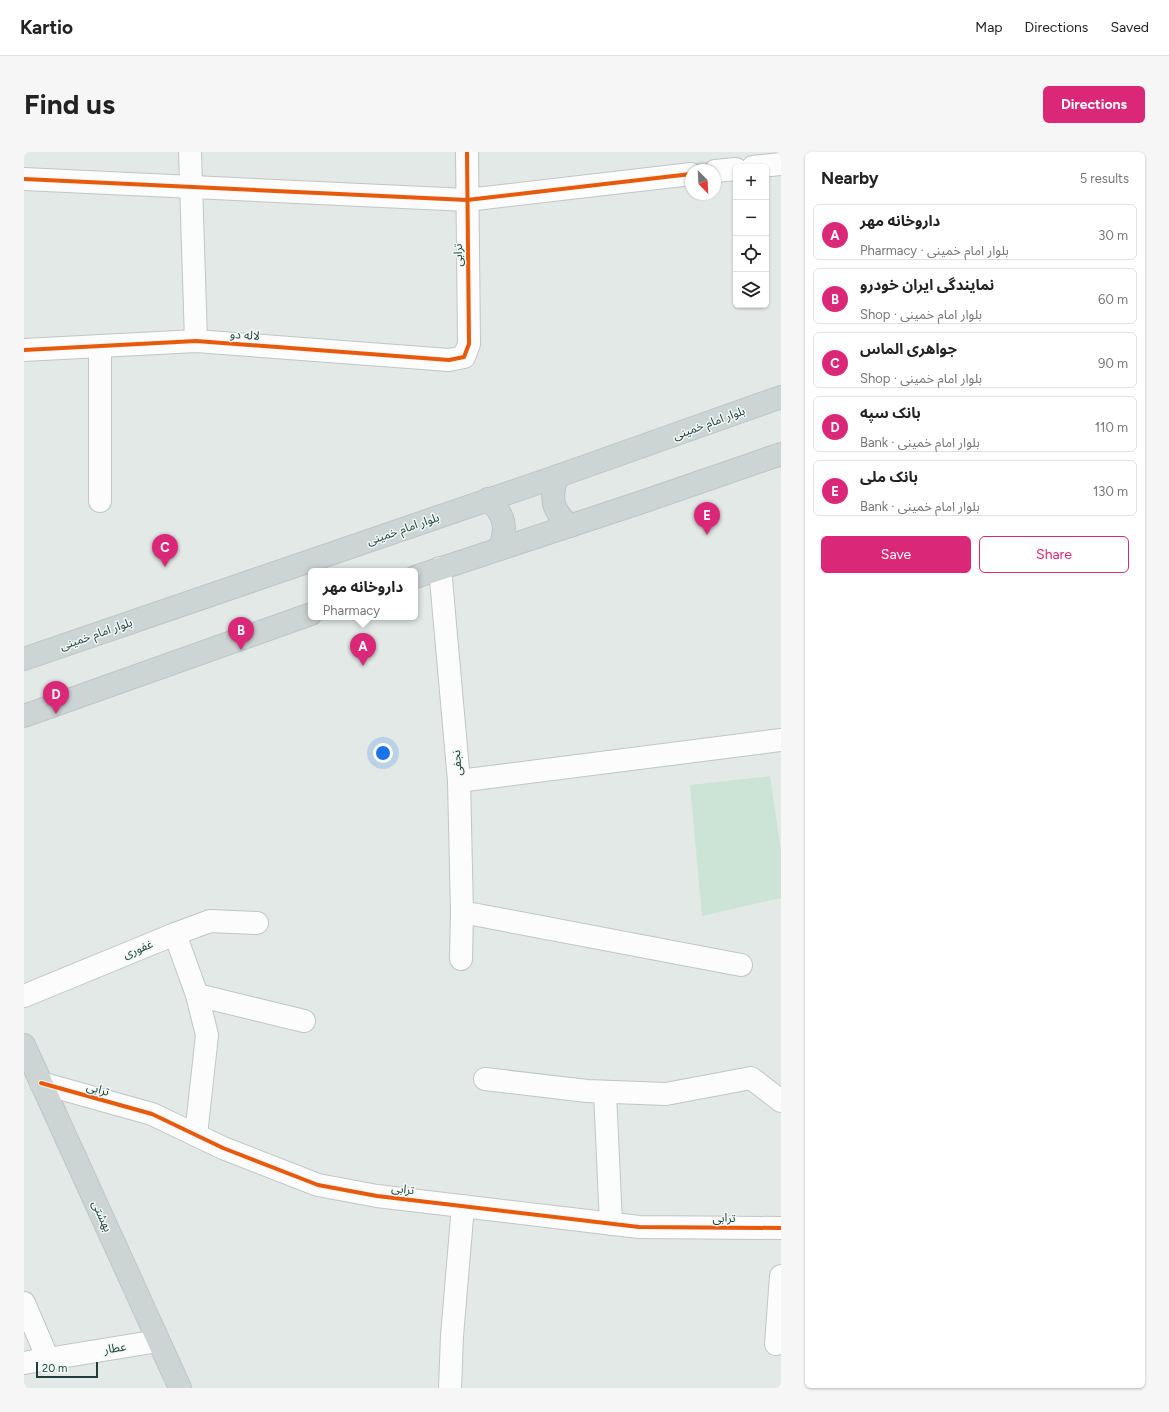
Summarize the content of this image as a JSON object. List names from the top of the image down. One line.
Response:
{"streets":{"main road":["بلوار امام خمینی","بهشتی"],"street":["ترابی","لاله دو","نجفی","غفوری","عطار"]},"crossings":[["ترابی","لاله دو"],["ترابی","بهشتی"],["بهشتی","عطار"]],"scale_bar":"20 m","north":"bottom right","page":{"header":"Kartio","nav":["Map","Directions","Saved"],"buttons":["Directions",["Save","Share"]],"title":"Find us","heading":["Nearby","5 results"],"map_buttons":["+","−"],"list":[{"mark":"A","name":"داروخانه مهر","note":"Pharmacy · بلوار امام خمینی","value":"30 m"},{"mark":"B","name":"نمایندگی ایران خودرو","note":"Shop · بلوار امام خمینی","value":"60 m"},{"mark":"C","name":"جواهری الماس","note":"Shop · بلوار امام خمینی","value":"90 m"},{"mark":"D","name":"بانک سپه","note":"Bank · بلوار امام خمینی","value":"110 m"},{"mark":"E","name":"بانک ملی","note":"Bank · بلوار امام خمینی","value":"130 m"}],"pins":["E","C","B","A","D"],"popup":["داروخانه مهر","Pharmacy"],"scale":"20 m"}}
